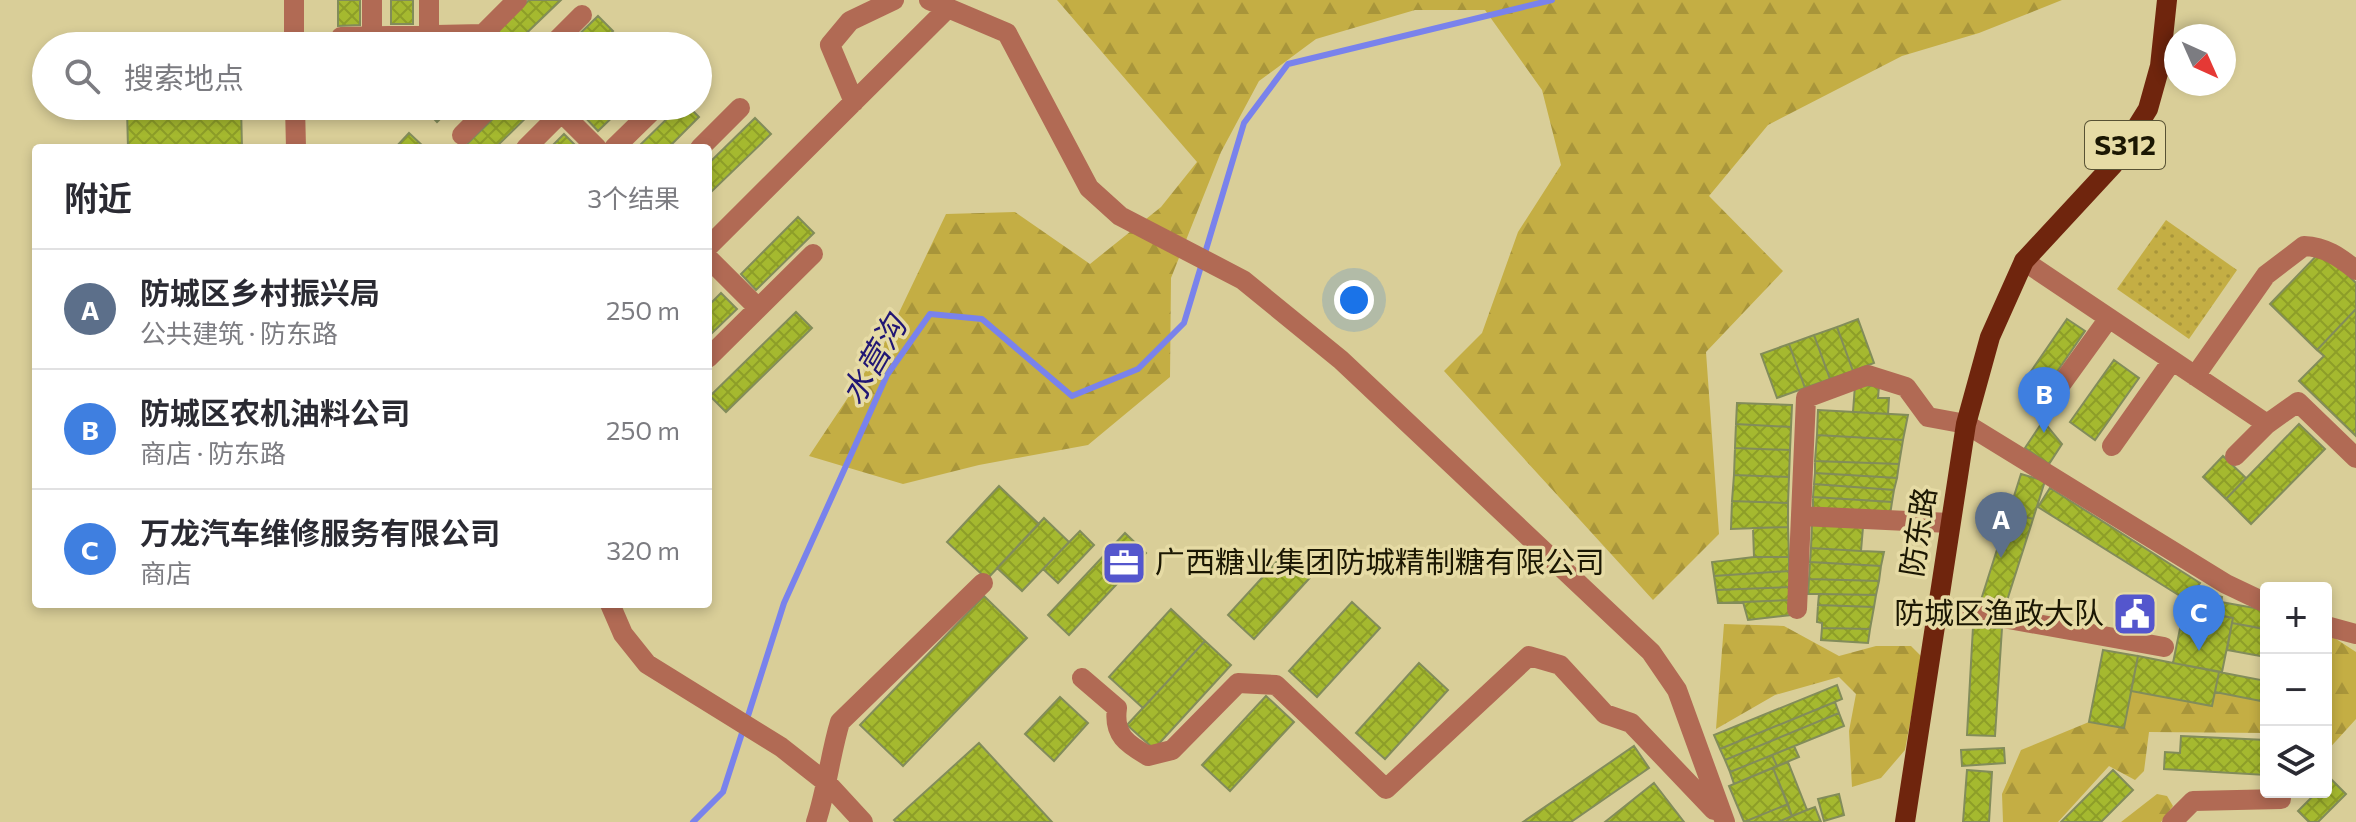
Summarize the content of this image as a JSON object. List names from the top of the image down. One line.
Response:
{"streets":{"main road":["S312","防东路"]},"crossings":[["S312","防东路"]],"water":["水营沟"],"places":{"office":["广西糖业集团防城精制糖有限公司"],"public building":["防城区渔政大队"]},"north":"bottom right","page":{"search":"搜索地点","heading":["附近","3个结果"],"list":[{"mark":"A","name":"防城区乡村振兴局","note":"公共建筑 · 防东路","value":"250 m"},{"mark":"B","name":"防城区农机油料公司","note":"商店 · 防东路","value":"250 m"},{"mark":"C","name":"万龙汽车维修服务有限公司","note":"商店","value":"320 m"}],"pins":["B","A","C"],"map_buttons":["+","−"]}}
